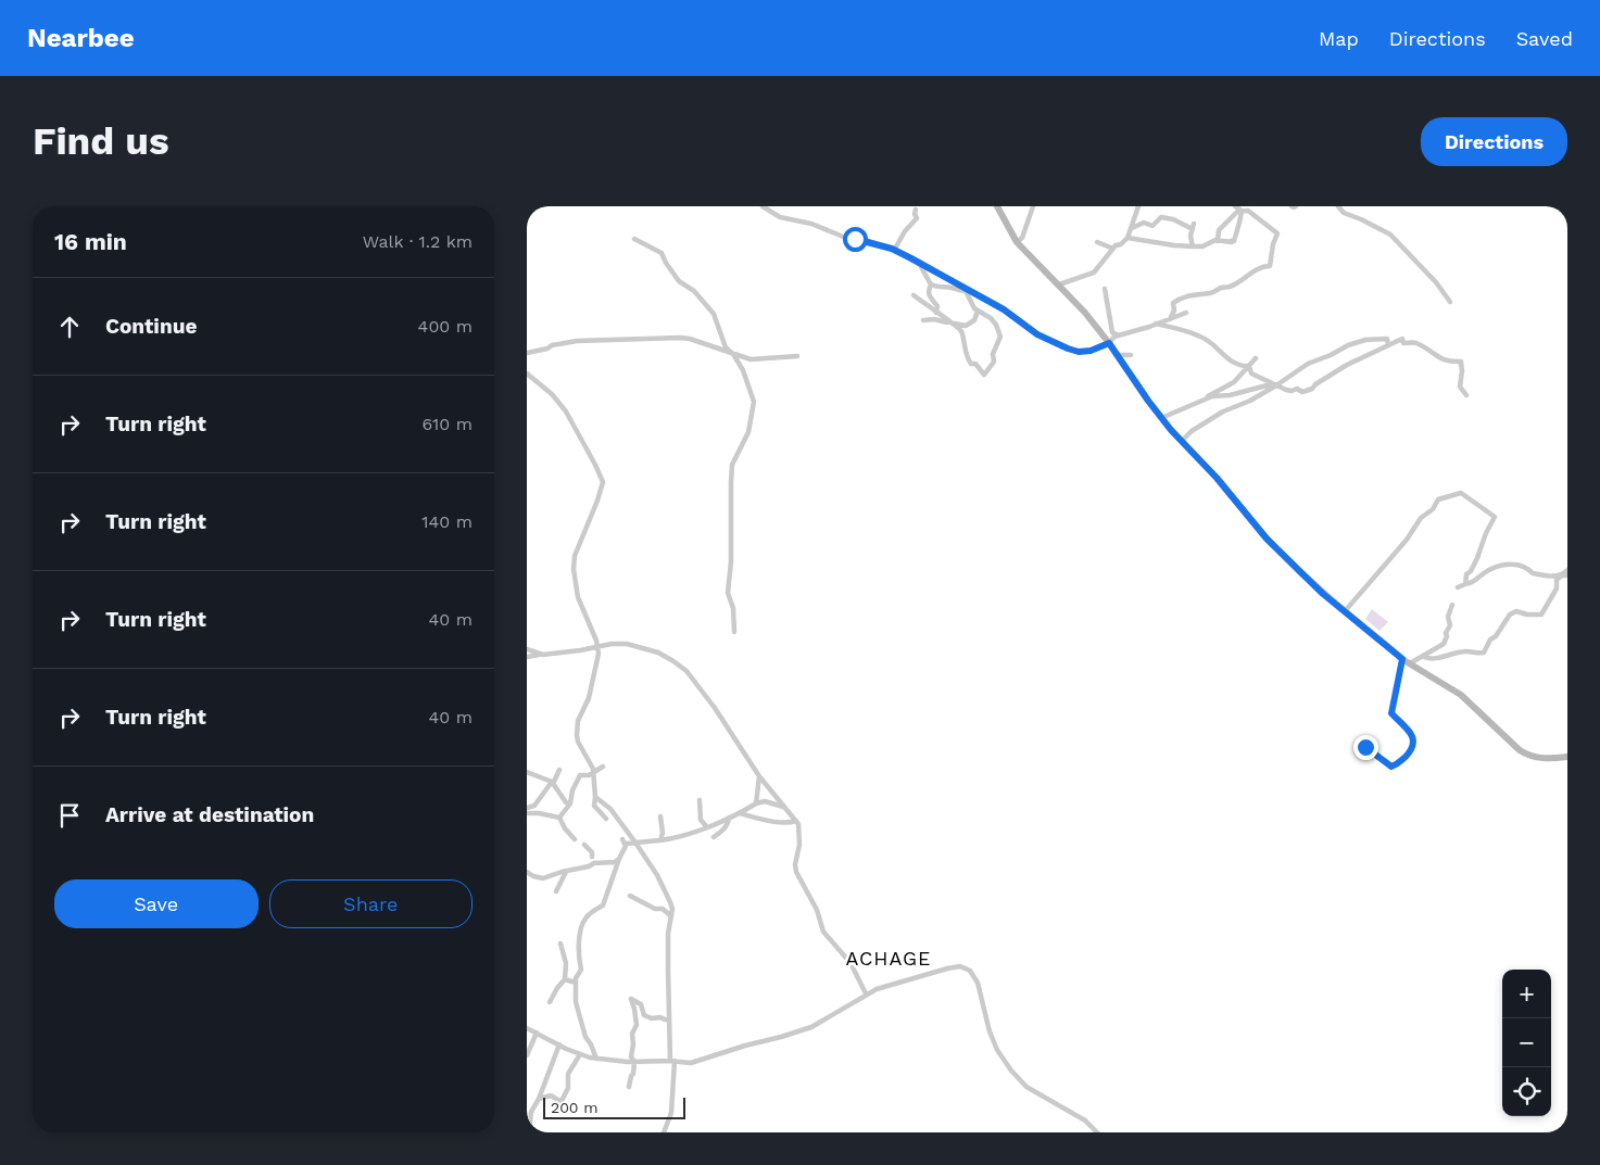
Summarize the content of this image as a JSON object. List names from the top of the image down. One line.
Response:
{"districts":["ACHAGE"],"scale_bar":"200 m","page":{"header":"Nearbee","nav":["Map","Directions","Saved"],"buttons":["Directions",["Save","Share"]],"title":"Find us","heading":["16 min","Walk · 1.2 km"],"list":[["Continue","400 m"],["Turn right","610 m"],["Turn right","140 m"],["Turn right","40 m"],["Turn right","40 m"],"Arrive at destination"],"map_buttons":["+","−"],"scale":"200 m"}}
